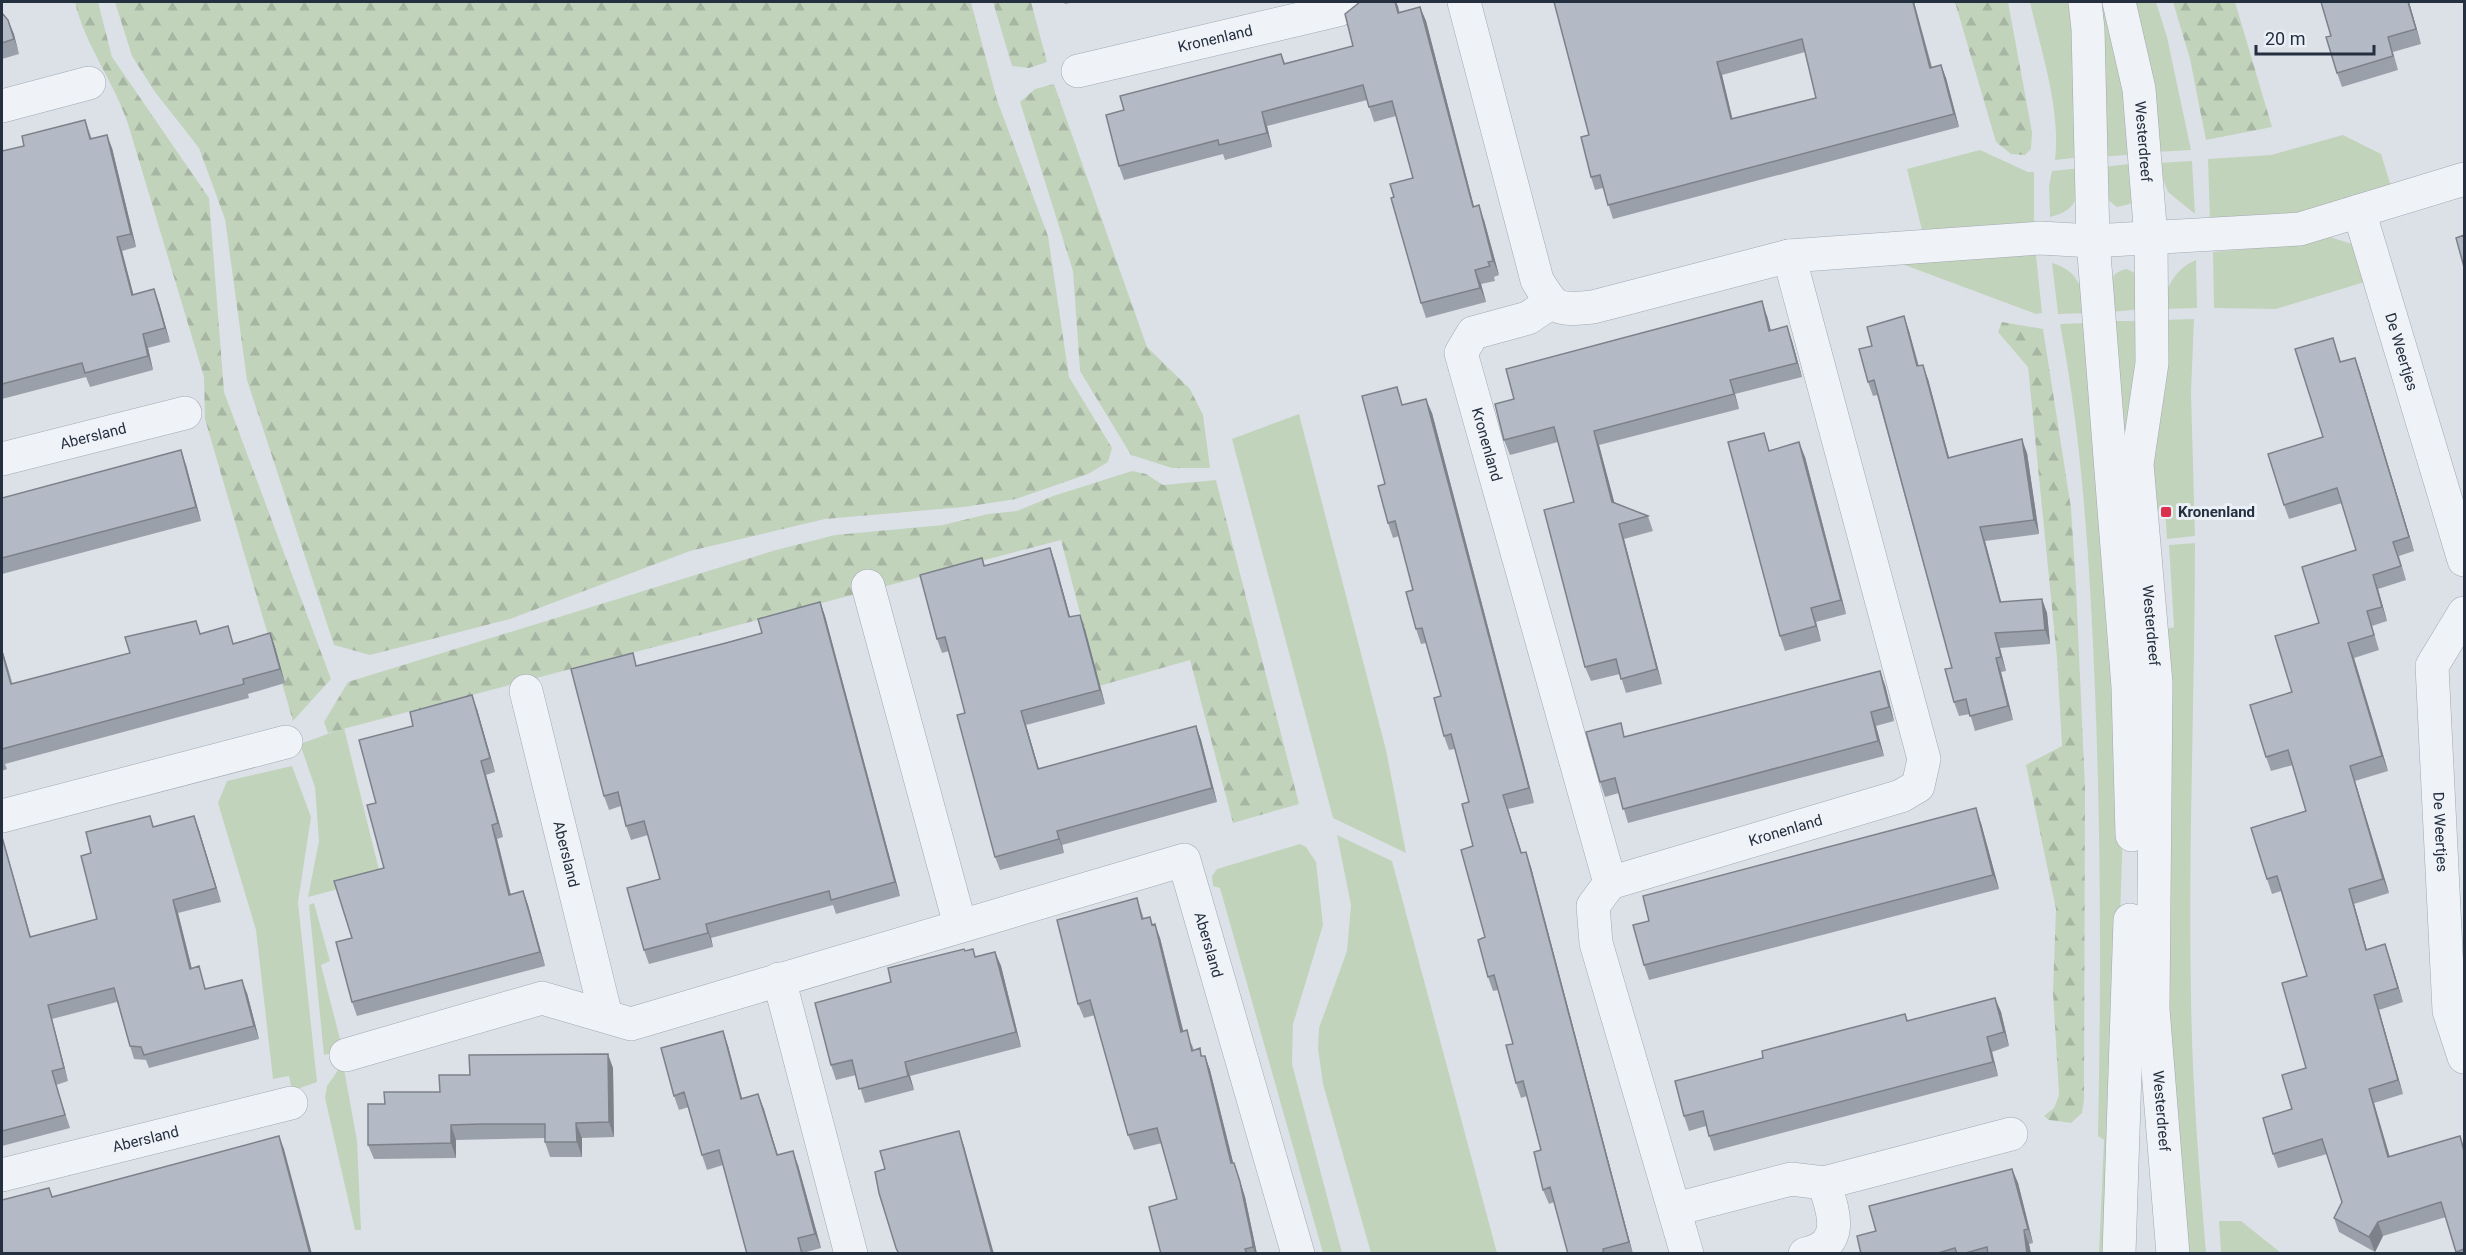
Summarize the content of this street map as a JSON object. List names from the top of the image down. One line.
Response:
{"streets":{"street":["Kronenland","Westerdreef","De Weertjes","Abersland"]},"places":{"transit":["Kronenland"]},"scale_bar":"20 m"}
